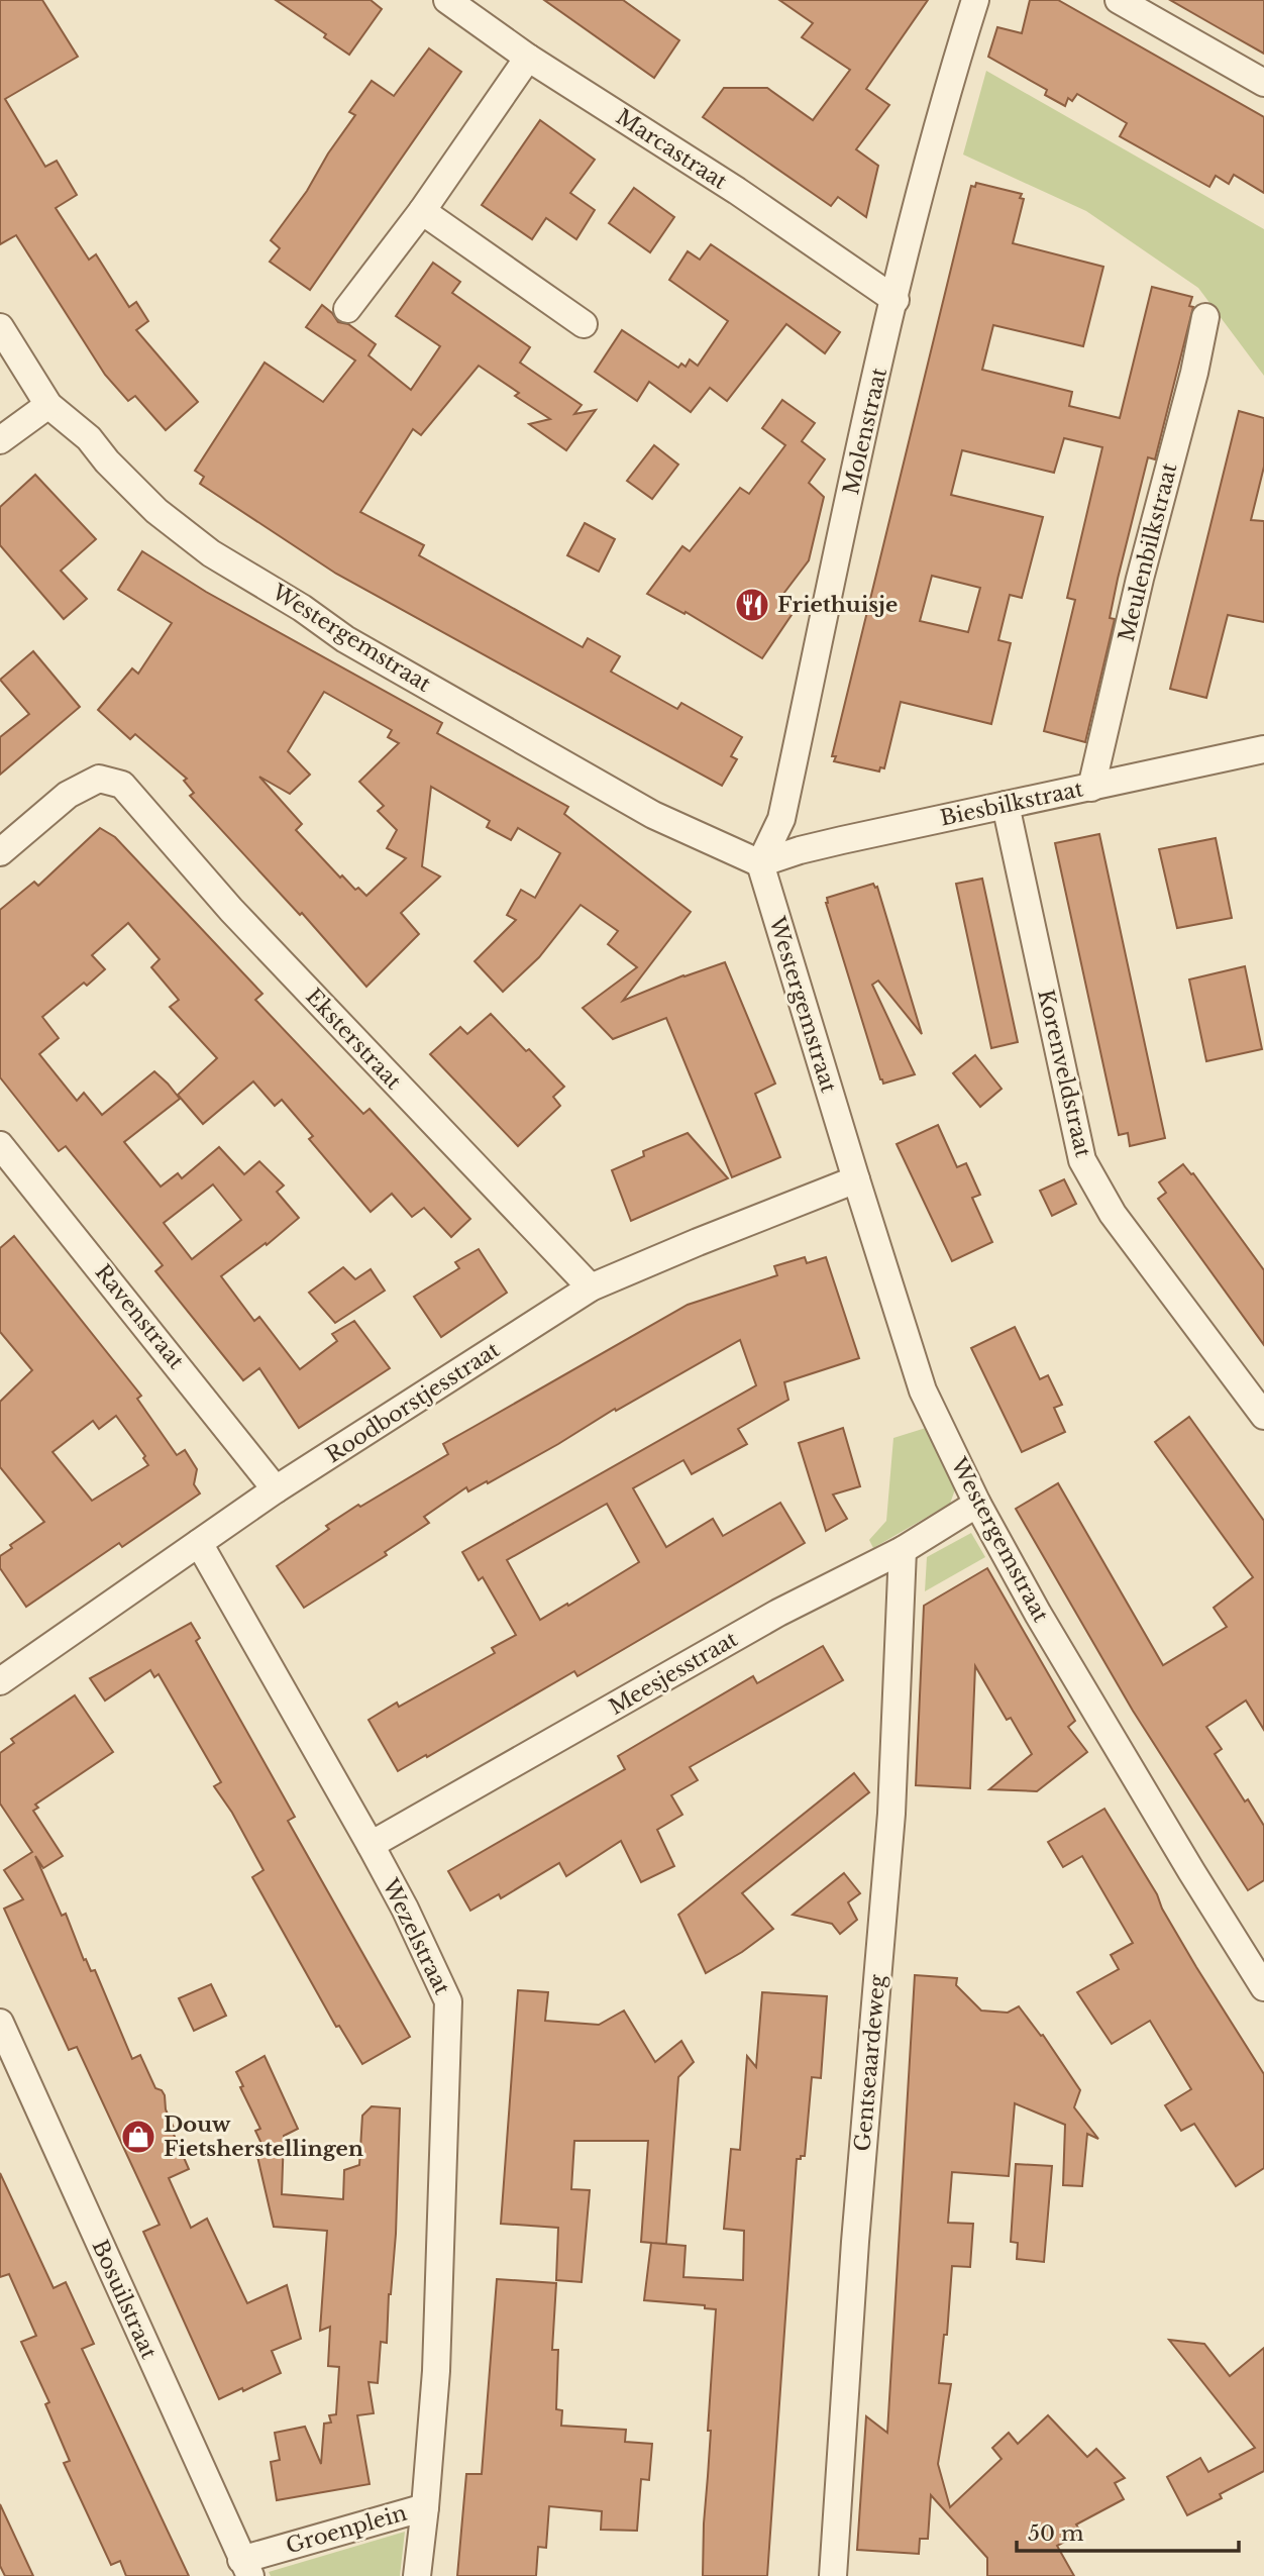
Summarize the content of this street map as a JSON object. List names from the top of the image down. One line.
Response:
{"streets":{"street":["Marcastraat","Molenstraat","Meulenbilkstraat","Westergemstraat","Biesbilkstraat","Eksterstraat","Korenveldstraat","Ravenstraat","Roodborstjesstraat","Meesjesstraat","Wezelstraat","Gentseaardeweg","Bosuilstraat","Groenplein"]},"crossings":[["Marcastraat","Molenstraat"],["Molenstraat","Westergemstraat"],["Molenstraat","Biesbilkstraat"],["Meulenbilkstraat","Biesbilkstraat"],["Westergemstraat","Biesbilkstraat"],["Westergemstraat","Roodborstjesstraat"],["Westergemstraat","Meesjesstraat"],["Biesbilkstraat","Korenveldstraat"],["Eksterstraat","Roodborstjesstraat"],["Ravenstraat","Roodborstjesstraat"],["Roodborstjesstraat","Wezelstraat"],["Meesjesstraat","Wezelstraat"],["Meesjesstraat","Gentseaardeweg"],["Wezelstraat","Groenplein"],["Bosuilstraat","Groenplein"]],"places":{"restaurant":["Friethuisje"],"shop":["Douw Fietsherstellingen"]},"scale_bar":"50 m"}
